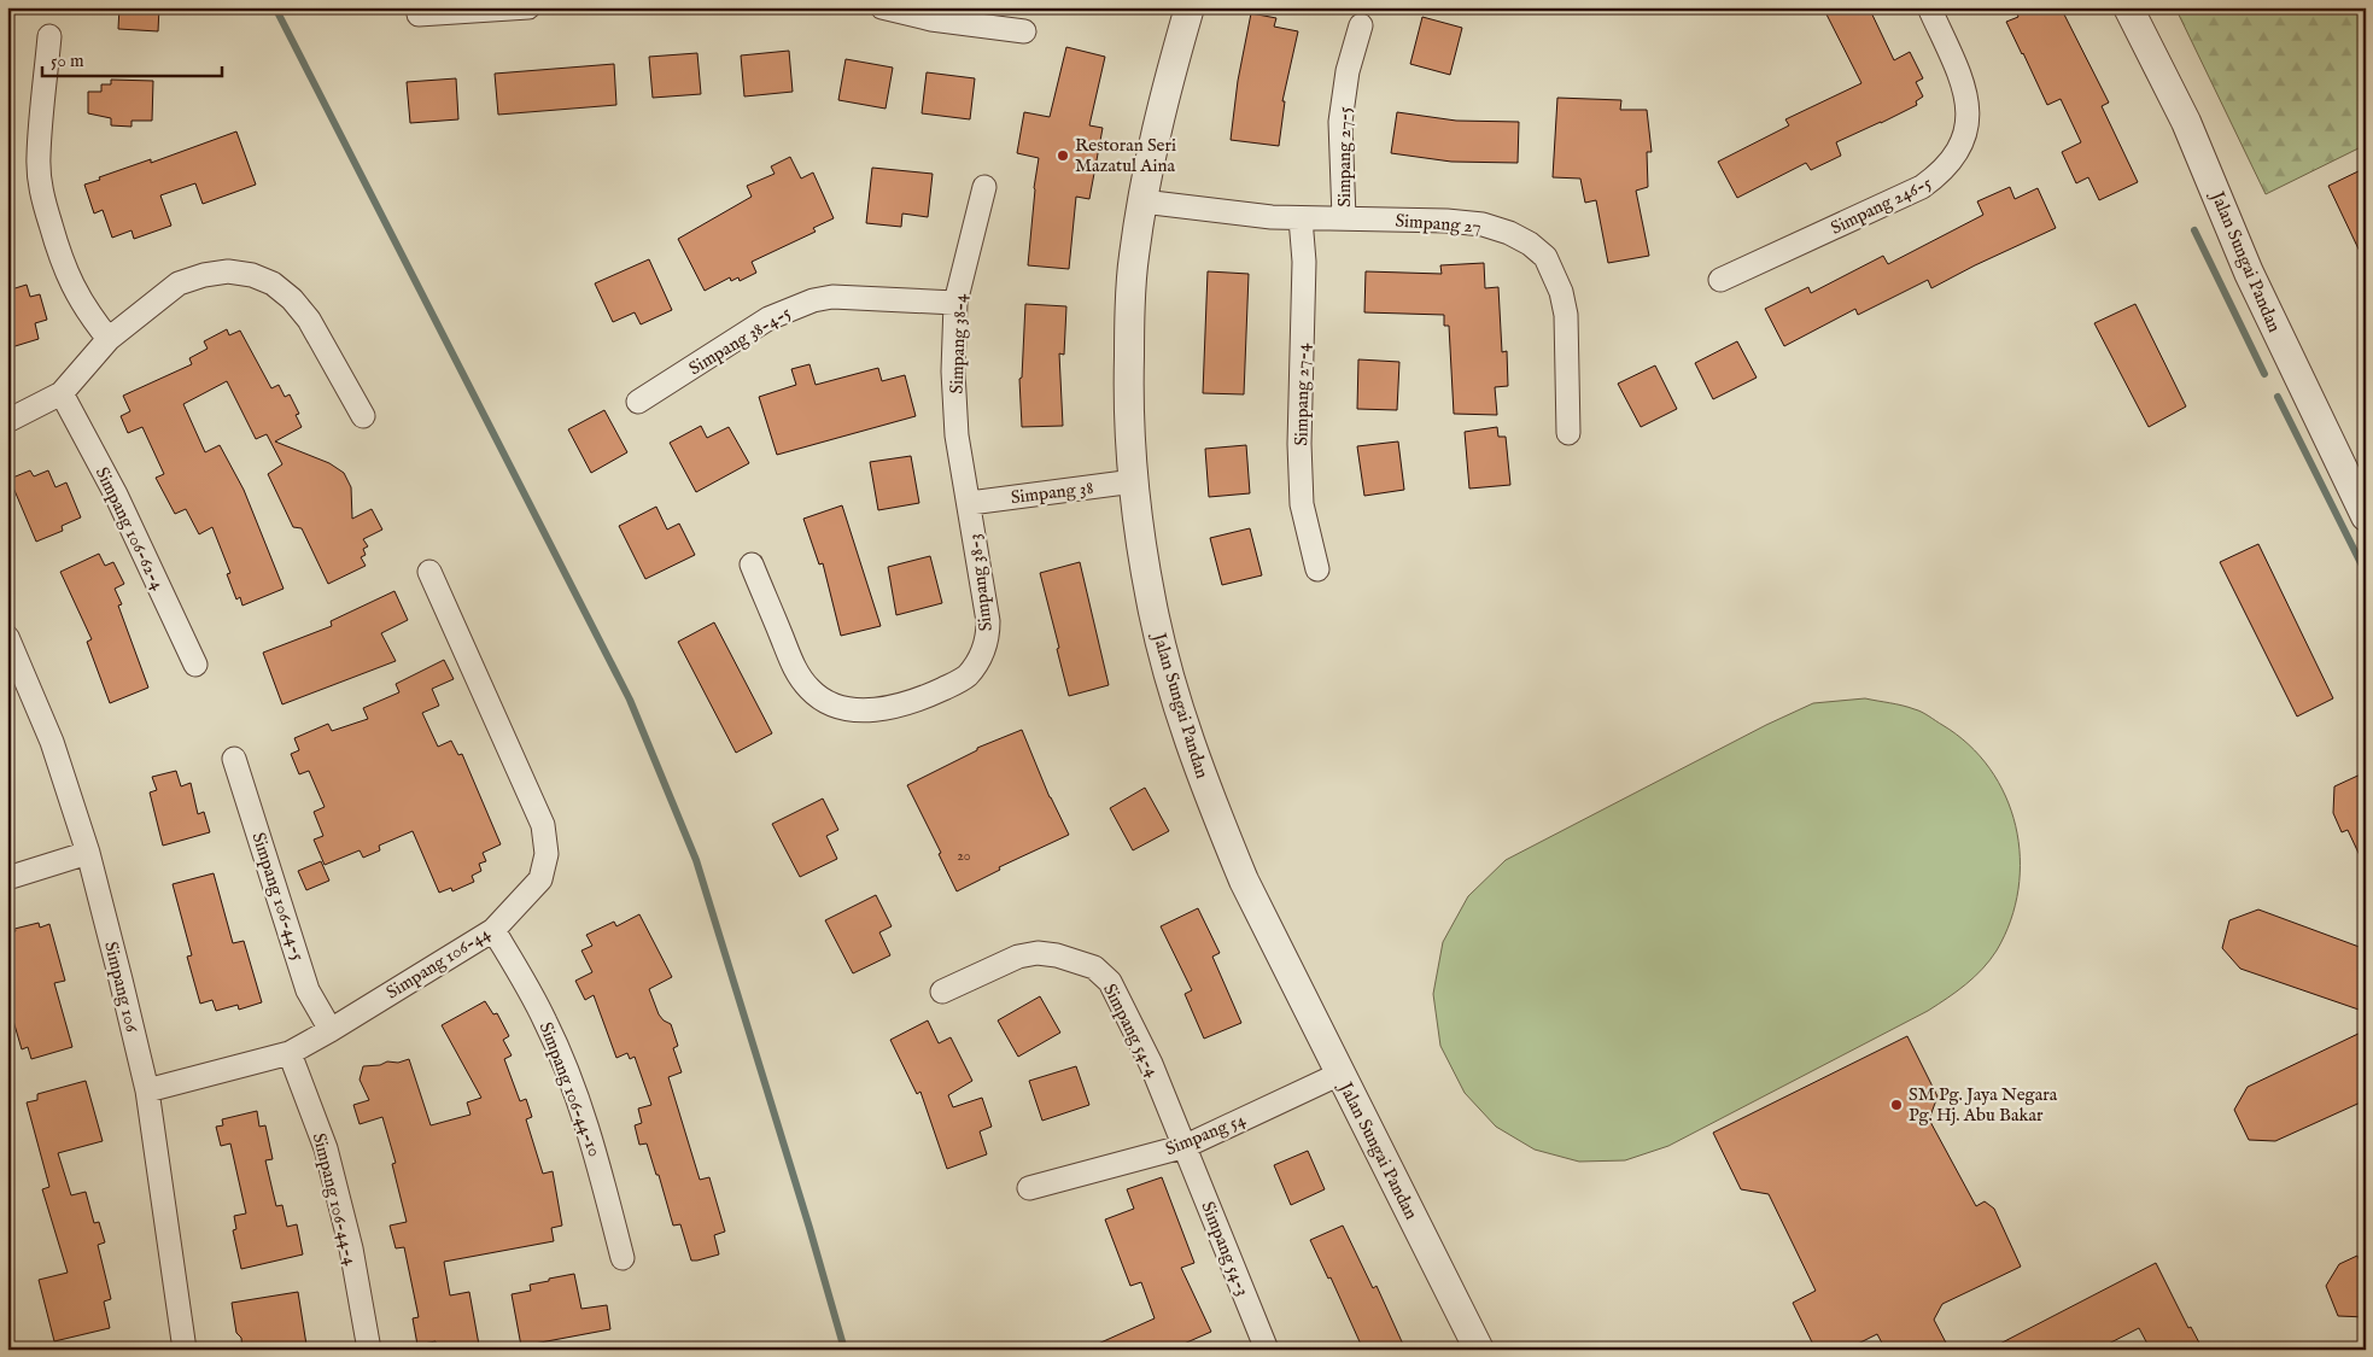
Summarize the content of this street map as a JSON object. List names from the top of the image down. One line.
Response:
{"streets":{"street":["Simpang 27-5","Simpang 246-5","Simpang 27","Jalan Sungai Pandan","Simpang 38-4-5","Simpang 38-4","Simpang 27-4","Simpang 38","Simpang 106-62-4","Simpang 38-3","Simpang 106-44-5","Simpang 106-44","Simpang 106","Simpang 54-4","Simpang 106-44-10","Simpang 54","Simpang 106-44-4","Simpang 54-3"]},"crossings":[["Simpang 27-5","Simpang 27"],["Simpang 27","Jalan Sungai Pandan"],["Simpang 27","Simpang 27-4"],["Jalan Sungai Pandan","Simpang 38"],["Jalan Sungai Pandan","Simpang 54"],["Simpang 38-4-5","Simpang 38-4"],["Simpang 38-4","Simpang 38"],["Simpang 38-4","Simpang 38-3"],["Simpang 38","Simpang 38-3"],["Simpang 106-44-5","Simpang 106-44"],["Simpang 106-44","Simpang 106"],["Simpang 106-44","Simpang 106-44-10"],["Simpang 106-44","Simpang 106-44-4"],["Simpang 54-4","Simpang 54"],["Simpang 54-4","Simpang 54-3"],["Simpang 54","Simpang 54-3"]],"places":["Restoran Seri Mazatul Aina","SM Pg. Jaya Negara Pg. Hj. Abu Bakar"],"house_numbers":["20"],"scale_bar":"50 m"}
